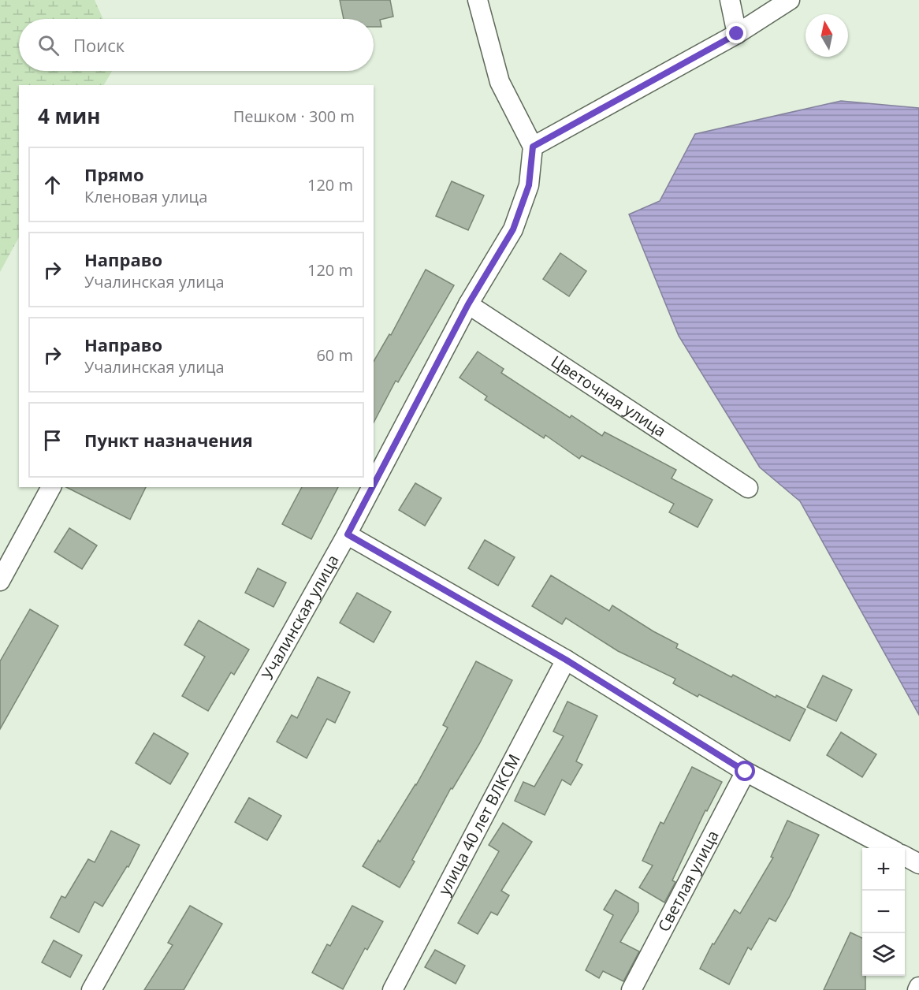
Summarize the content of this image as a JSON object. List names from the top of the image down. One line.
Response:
{"streets":{"street":["Цветочная улица","Учалинская улица","улица 40 лет ВЛКСМ","Светлая улица"]},"crossings":[["Цветочная улица","Учалинская улица"]],"north":"top","page":{"search":"Поиск","heading":["4 мин","Пешком · 300 m"],"list":[["Прямо","Кленовая улица","120 m"],["Направо","Учалинская улица","120 m"],["Направо","Учалинская улица","60 m"],"Пункт назначения"],"map_buttons":["+","−"]}}
